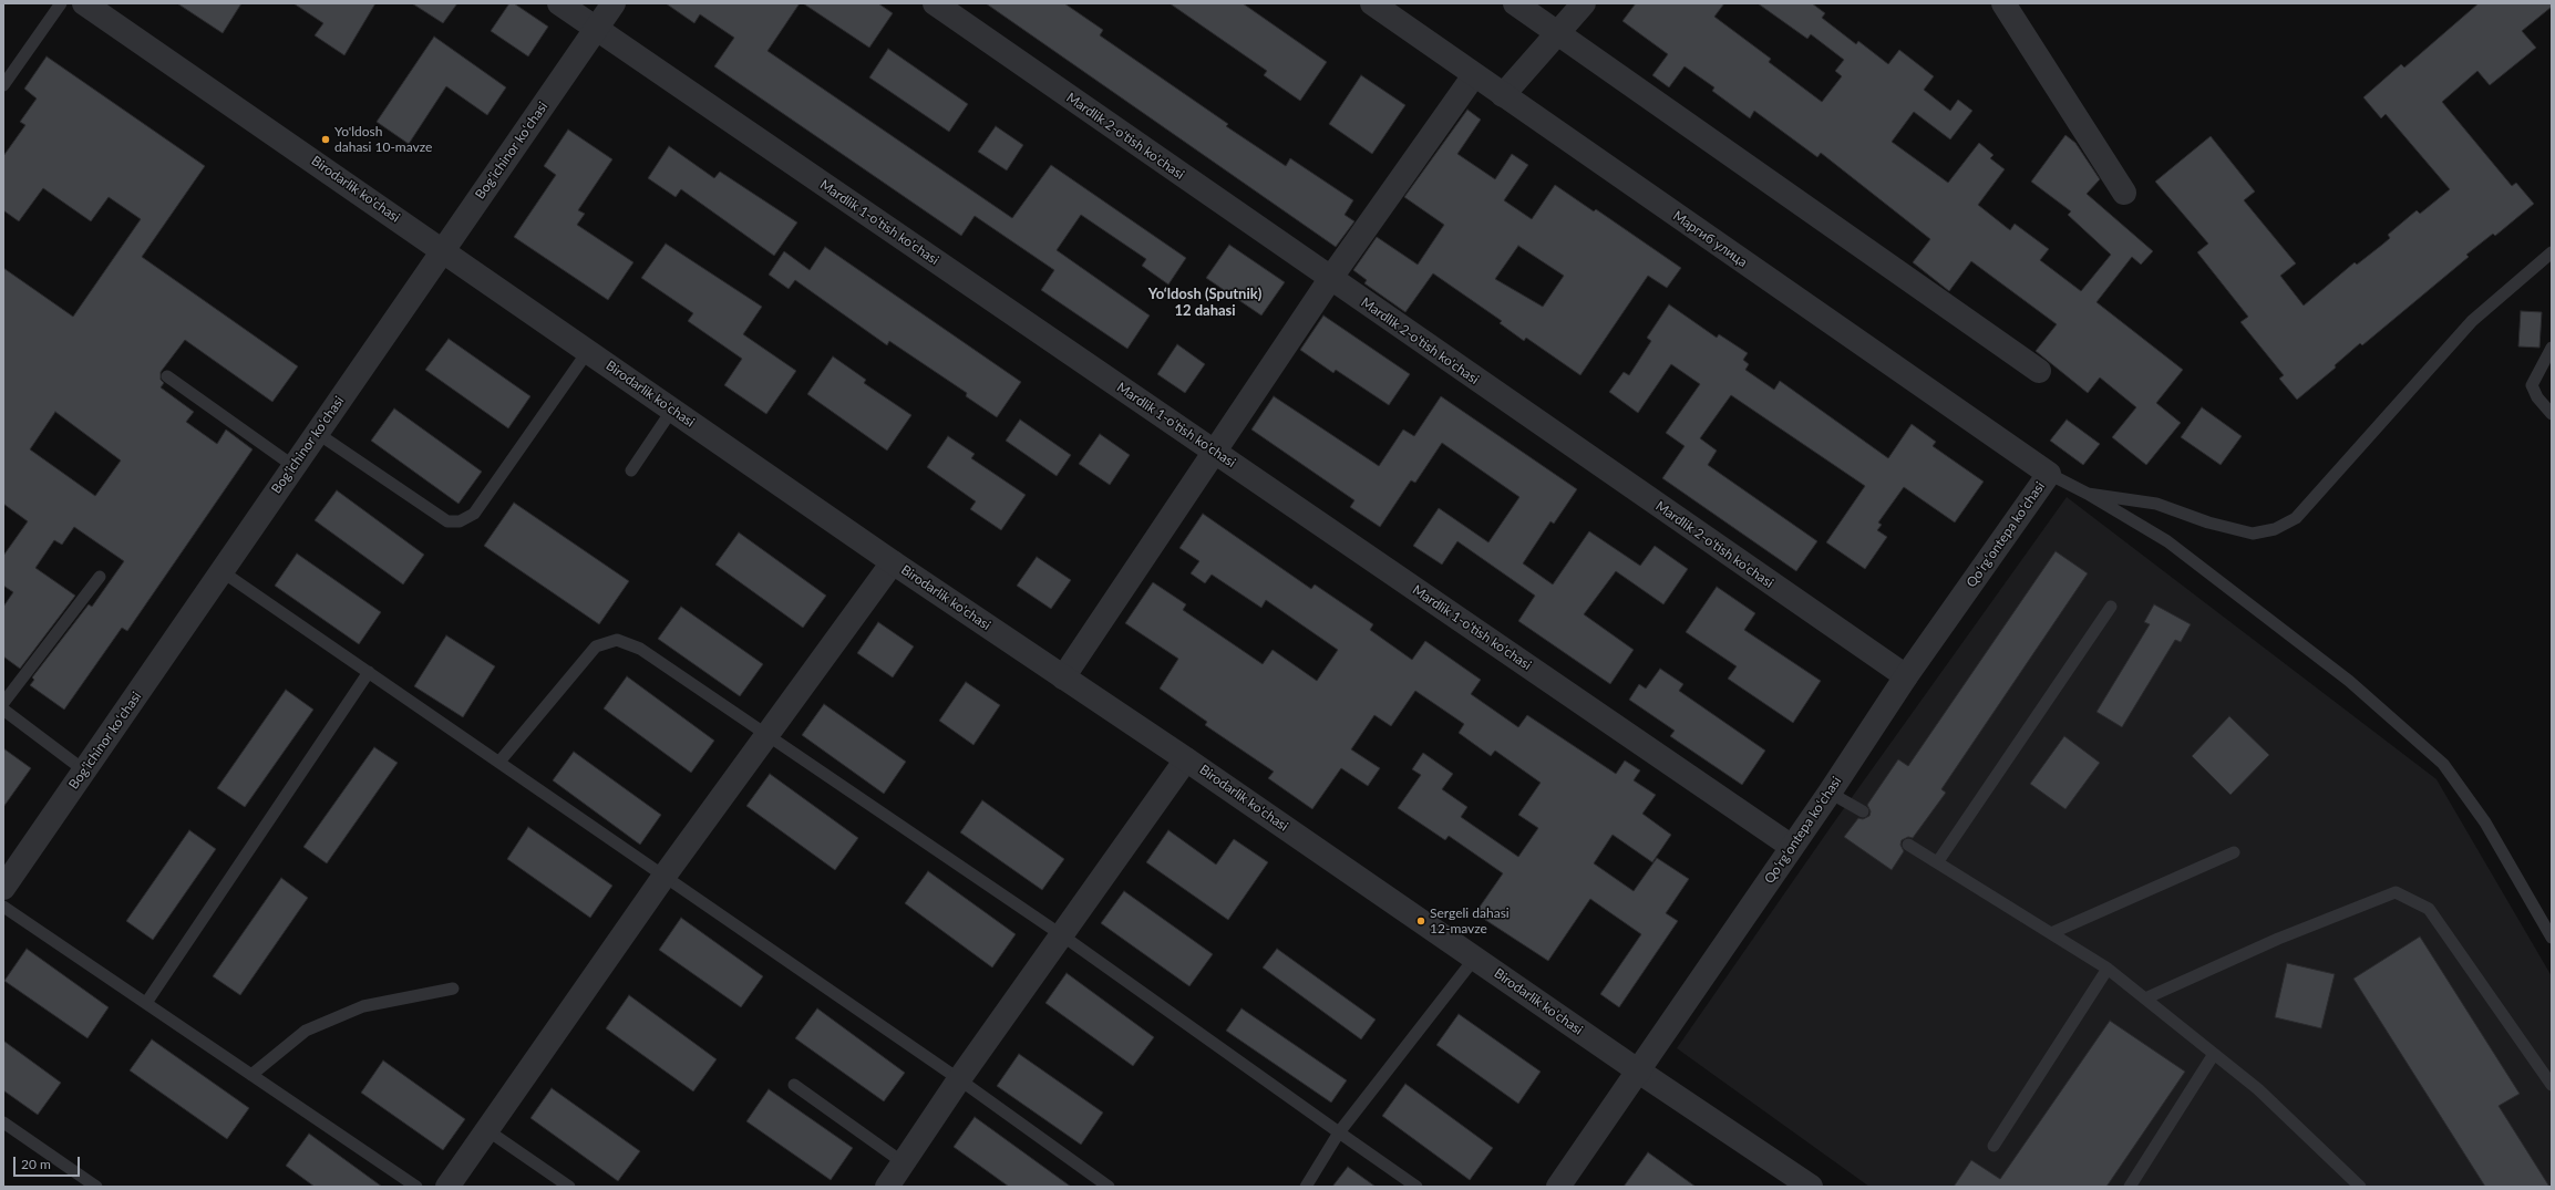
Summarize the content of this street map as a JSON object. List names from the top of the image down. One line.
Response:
{"streets":{"street":["Mardlik 2-o'tish ko'chasi","Bogʻichinor koʻchasi","Birodarlik ko'chasi","Mardlik 1-o'tish ko'chasi","Маргиб улица","Qoʻrgʻontepa koʻchasi"]},"crossings":[["Mardlik 2-o'tish ko'chasi","Qoʻrgʻontepa koʻchasi"],["Bogʻichinor koʻchasi","Birodarlik ko'chasi"],["Bogʻichinor koʻchasi","Mardlik 1-o'tish ko'chasi"],["Birodarlik ko'chasi","Qoʻrgʻontepa koʻchasi"],["Mardlik 1-o'tish ko'chasi","Qoʻrgʻontepa koʻchasi"],["Маргиб улица","Qoʻrgʻontepa koʻchasi"]],"districts":["Yo‘ldosh (Sputnik) 12 dahasi"],"places":["Yo'ldosh dahasi 10-mavze","Sergeli dahasi 12-mavze"],"scale_bar":"20 m"}
